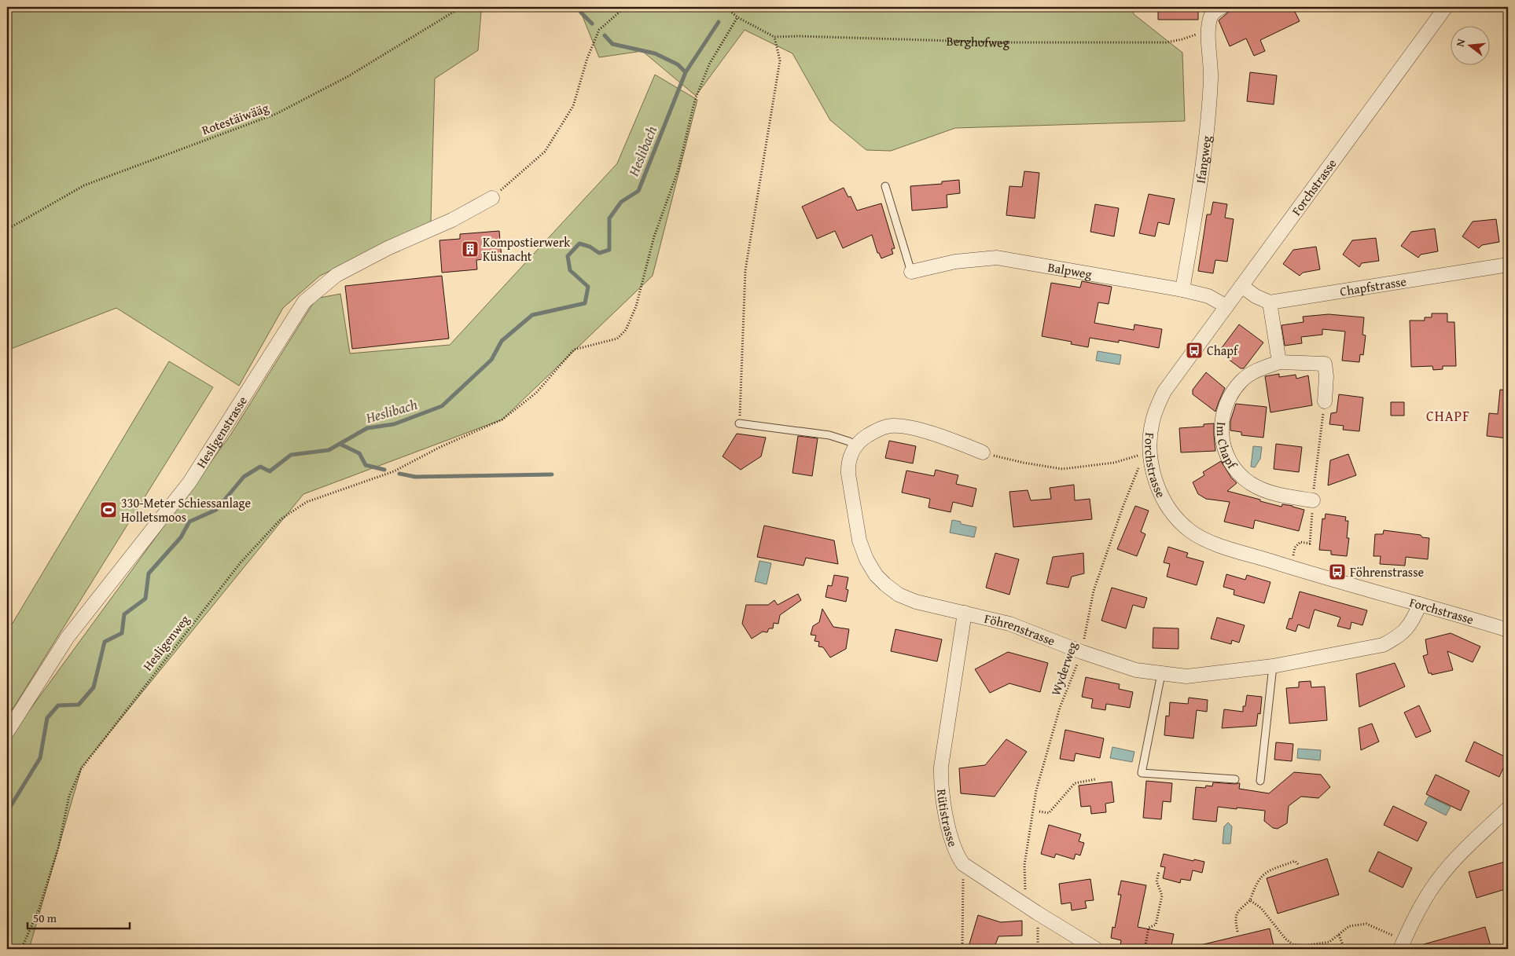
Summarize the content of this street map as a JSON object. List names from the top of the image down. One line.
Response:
{"streets":{"street":["Ifangweg","Forchstrasse","Balpweg","Chapfstrasse","Hesligenstrasse","Im Chapf","Föhrenstrasse","Rütistrasse"],"path":["Berghofweg","Rotestäiwääg","Hesligenweg","Wyderweg"]},"crossings":[["Berghofweg","Ifangweg"],["Berghofweg","Hesligenweg"],["Ifangweg","Balpweg"],["Forchstrasse","Balpweg"],["Forchstrasse","Föhrenstrasse"],["Föhrenstrasse","Wyderweg"],["Föhrenstrasse","Rütistrasse"],["Wyderweg","Rütistrasse"]],"districts":["CHAPF"],"water":["Heslibach"],"places":{"building":["Kompostierwerk Küsnacht"],"bus stop":["Chapf","Föhrenstrasse"],"sports":["330-Meter Schiessanlage Holletsmoos"]},"scale_bar":"50 m","north":"left"}
